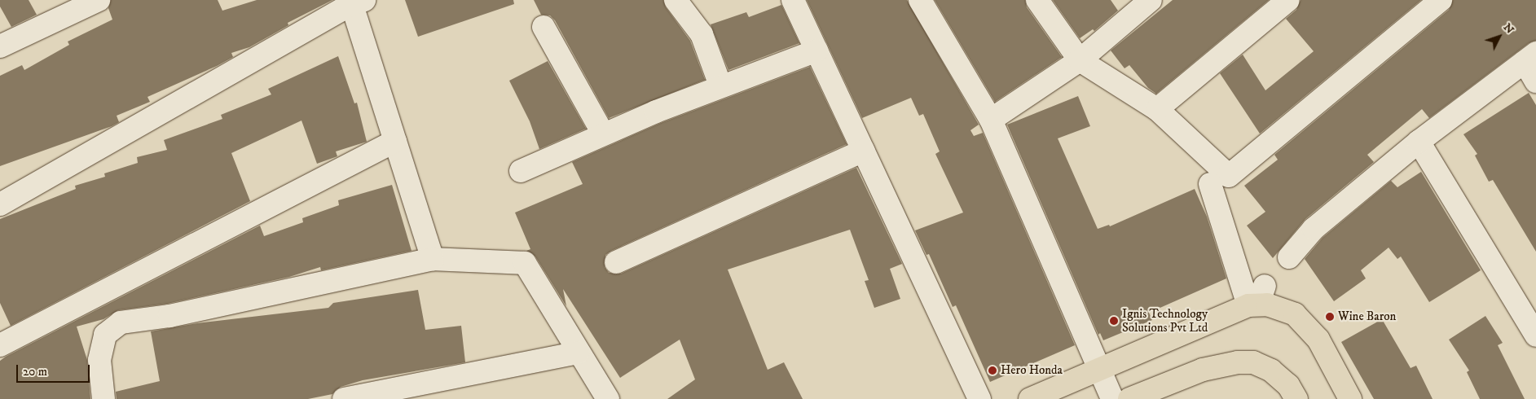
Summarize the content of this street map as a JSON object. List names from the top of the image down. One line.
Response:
{"places":["Wine Baron","Ignis Technology Solutions Pvt Ltd","Hero Honda"],"scale_bar":"20 m","north":"top right"}
